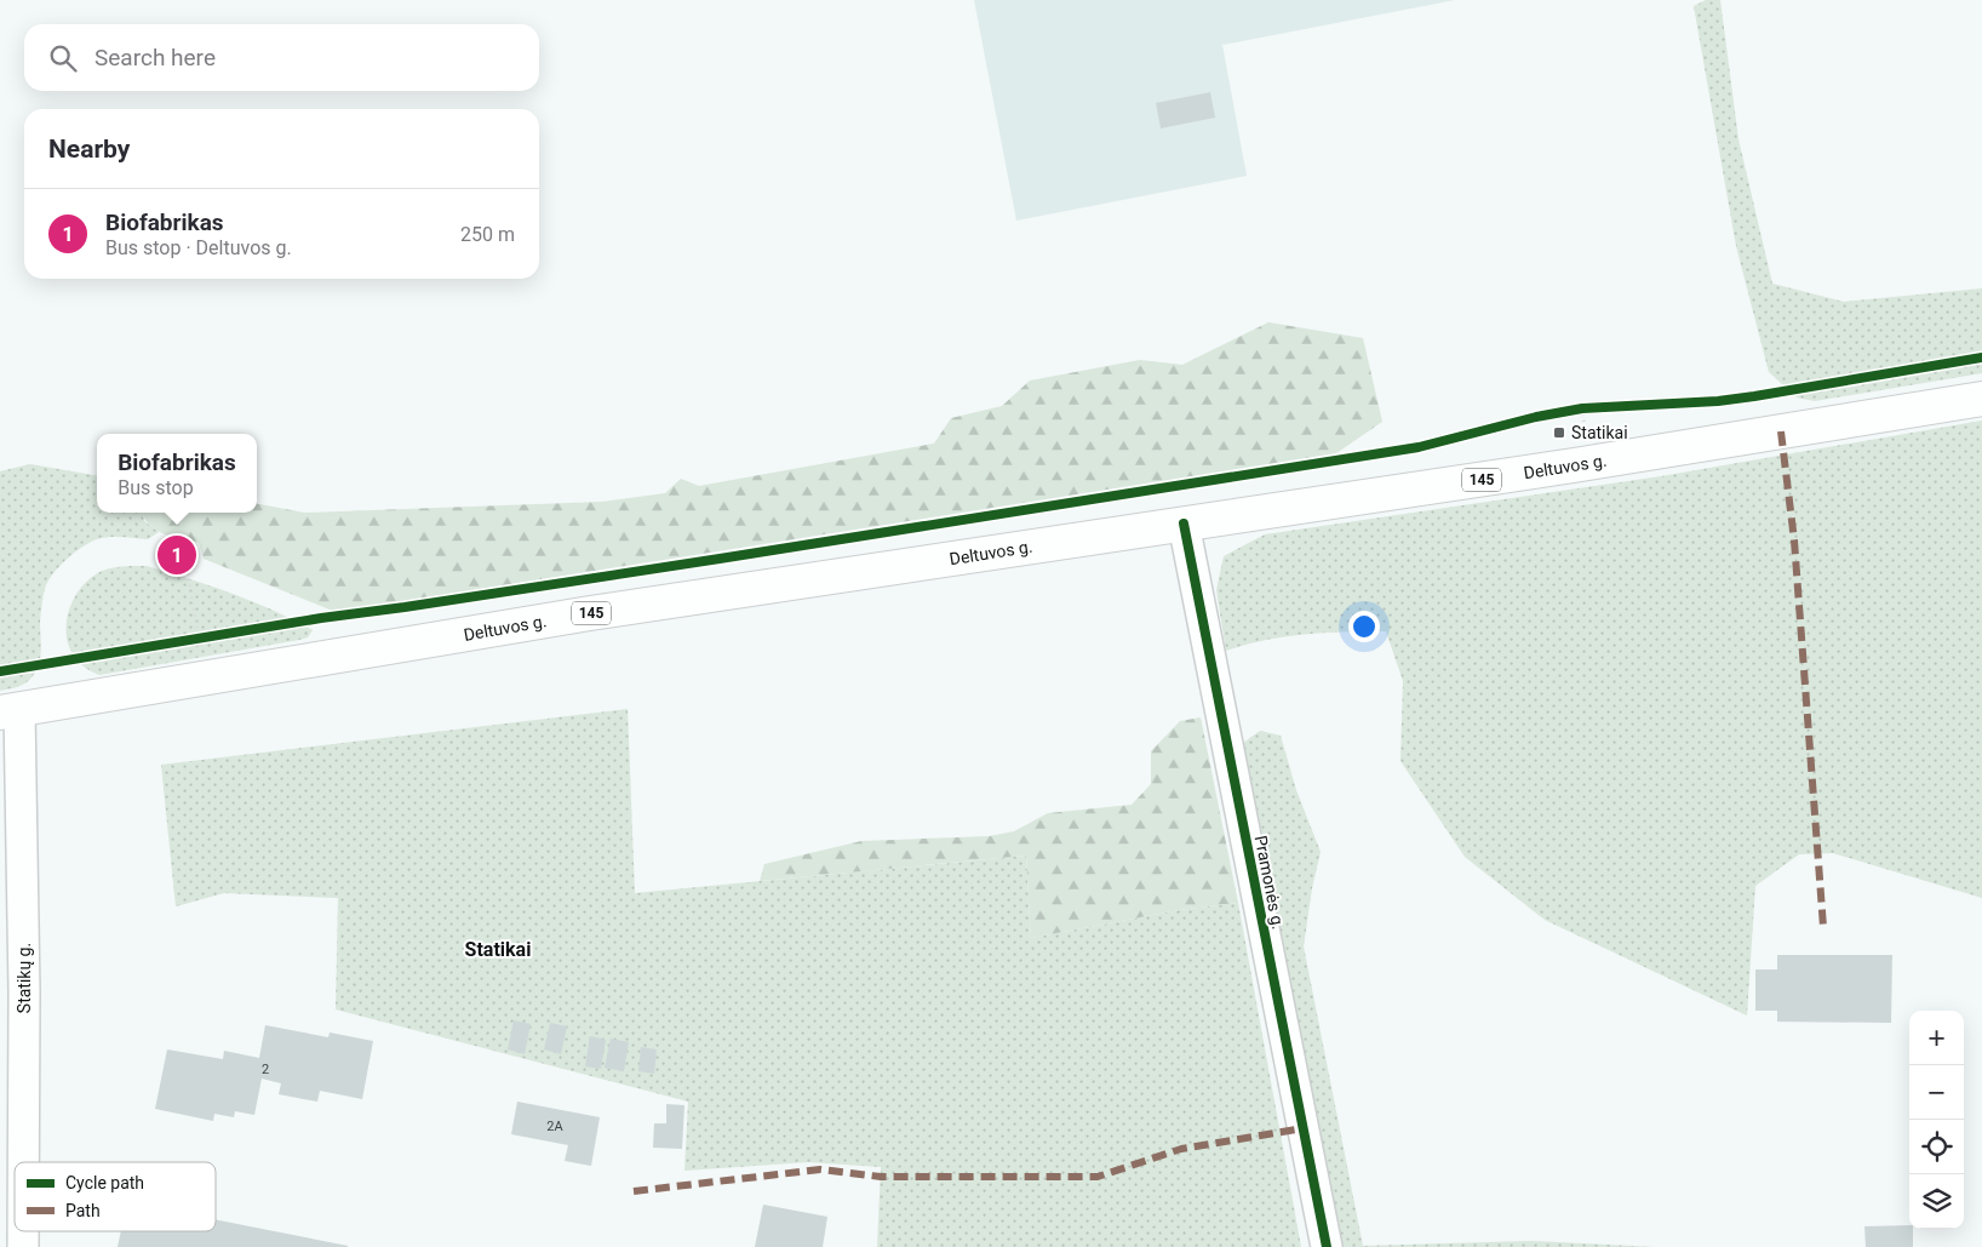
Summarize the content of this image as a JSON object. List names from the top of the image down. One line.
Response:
{"streets":{"main road":["Deltuvos g.","145"],"street":["Pramonės g.","Statikų g."]},"crossings":[["Deltuvos g.","Pramonės g."],["Deltuvos g.","Statikų g."]],"districts":["Statikai"],"places":{"transit":["Statikai"]},"house_numbers":["2","2A"],"legend":["Cycle path","Path"],"page":{"search":"Search here","heading":"Nearby","list":[{"mark":"1","name":"Biofabrikas","note":"Bus stop · Deltuvos g.","value":"250 m"}],"popup":["Biofabrikas","Bus stop"],"pins":"1","map_buttons":["+","−"]}}
